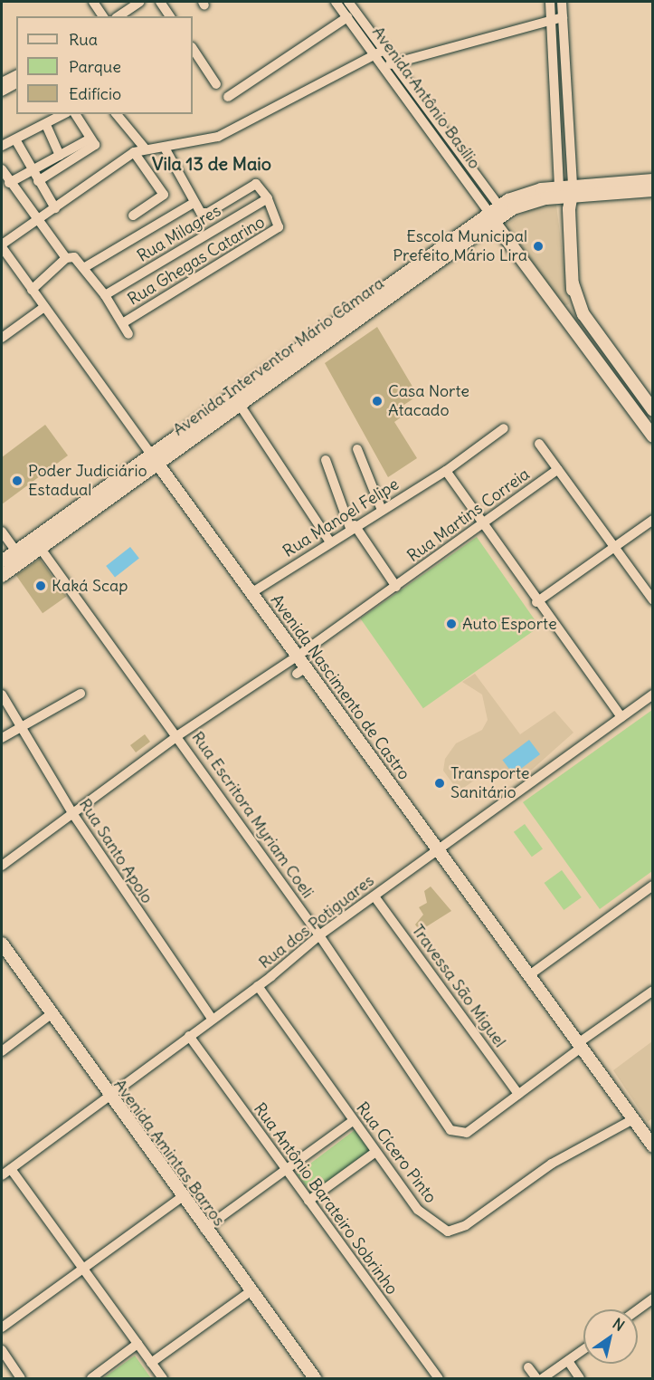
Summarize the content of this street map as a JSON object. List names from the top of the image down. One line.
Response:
{"streets":{"main road":["Avenida Antônio Basílio","Avenida Interventor Mário Câmara","Avenida Nascimento de Castro","Avenida Amintas Barros"],"street":["Rua Milagres","Rua Ghegas Catarino","Rua Martins Correia","Rua Manoel Felipe","Rua Escritora Myriam Coeli","Rua Santo Apolo","Rua dos Potiguares","Travessa São Miguel","Rua Cícero Pinto","Rua Antônio Barateiro Sobrinho"]},"crossings":[["Avenida Antônio Basílio","Avenida Interventor Mário Câmara"],["Rua Milagres","Rua Ghegas Catarino"],["Avenida Interventor Mário Câmara","Avenida Nascimento de Castro"],["Avenida Interventor Mário Câmara","Rua Escritora Myriam Coeli"],["Rua Martins Correia","Avenida Nascimento de Castro"],["Rua Martins Correia","Rua Escritora Myriam Coeli"],["Rua Martins Correia","Rua Santo Apolo"],["Rua Manoel Felipe","Avenida Nascimento de Castro"],["Avenida Nascimento de Castro","Rua dos Potiguares"],["Avenida Nascimento de Castro","Rua Cícero Pinto"],["Rua Escritora Myriam Coeli","Rua dos Potiguares"],["Rua Escritora Myriam Coeli","Travessa São Miguel"],["Rua Santo Apolo","Rua dos Potiguares"],["Rua dos Potiguares","Travessa São Miguel"],["Rua dos Potiguares","Avenida Amintas Barros"],["Rua dos Potiguares","Rua Cícero Pinto"],["Rua dos Potiguares","Rua Antônio Barateiro Sobrinho"]],"districts":["Vila 13 de Maio"],"places":["Escola Municipal Prefeito Mário Lira","Casa Norte Atacado","Poder Judiciário Estadual","Kaká Scap","Auto Esporte","Transporte Sanitário"],"legend":["Rua","Parque","Edifício"],"north":"top right"}
